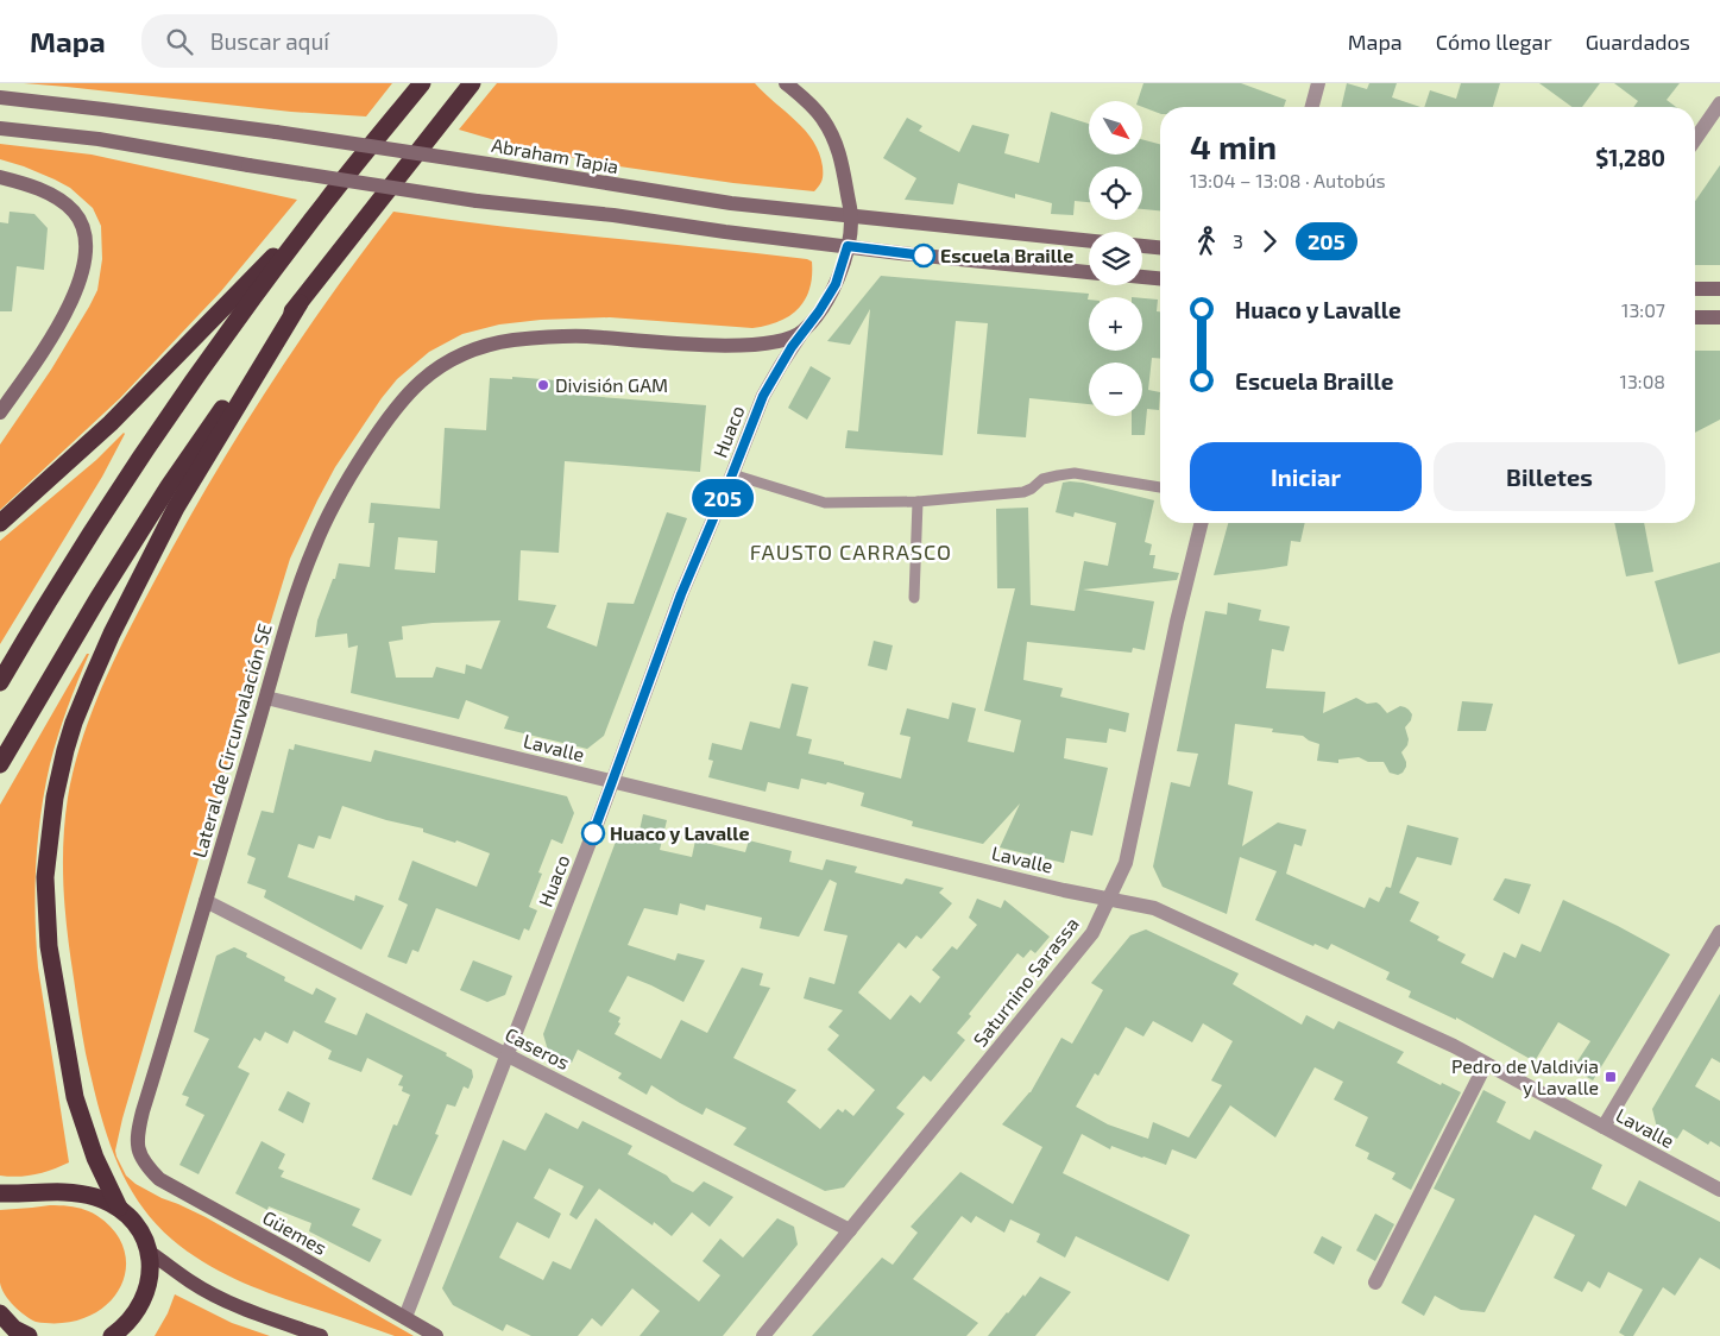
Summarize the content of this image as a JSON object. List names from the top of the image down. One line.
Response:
{"streets":{"main road":["Abraham Tapia","Lateral de Circunvalación SE","Güemes"],"street":["Huaco","Lavalle","Saturnino Sarassa","Caseros"]},"crossings":[["Huaco","Lateral de Circunvalación SE"],["Huaco","Lavalle"],["Huaco","Caseros"],["Huaco","Güemes"],["Lateral de Circunvalación SE","Lavalle"],["Lateral de Circunvalación SE","Caseros"],["Lateral de Circunvalación SE","Güemes"],["Lavalle","Saturnino Sarassa"],["Saturnino Sarassa","Caseros"]],"districts":["FAUSTO CARRASCO"],"places":{"other":["Escuela Braille","División GAM","Huaco y Lavalle"],"transit":["Pedro de Valdivia y Lavalle"]},"lines":["bus line 205"],"north":"bottom right","page":{"header":"Mapa","search":"Buscar aquí","nav":["Mapa","Cómo llegar","Guardados"],"on_map":"205","map_buttons":["+","−"],"heading":["4 min","13:04 – 13:08 · Autobús","$1,280"],"legs":["3","205"],"list":[{"name":"Huaco y Lavalle","value":"13:07"},{"name":"Escuela Braille","value":"13:08"}],"buttons":["Iniciar","Billetes"]}}
